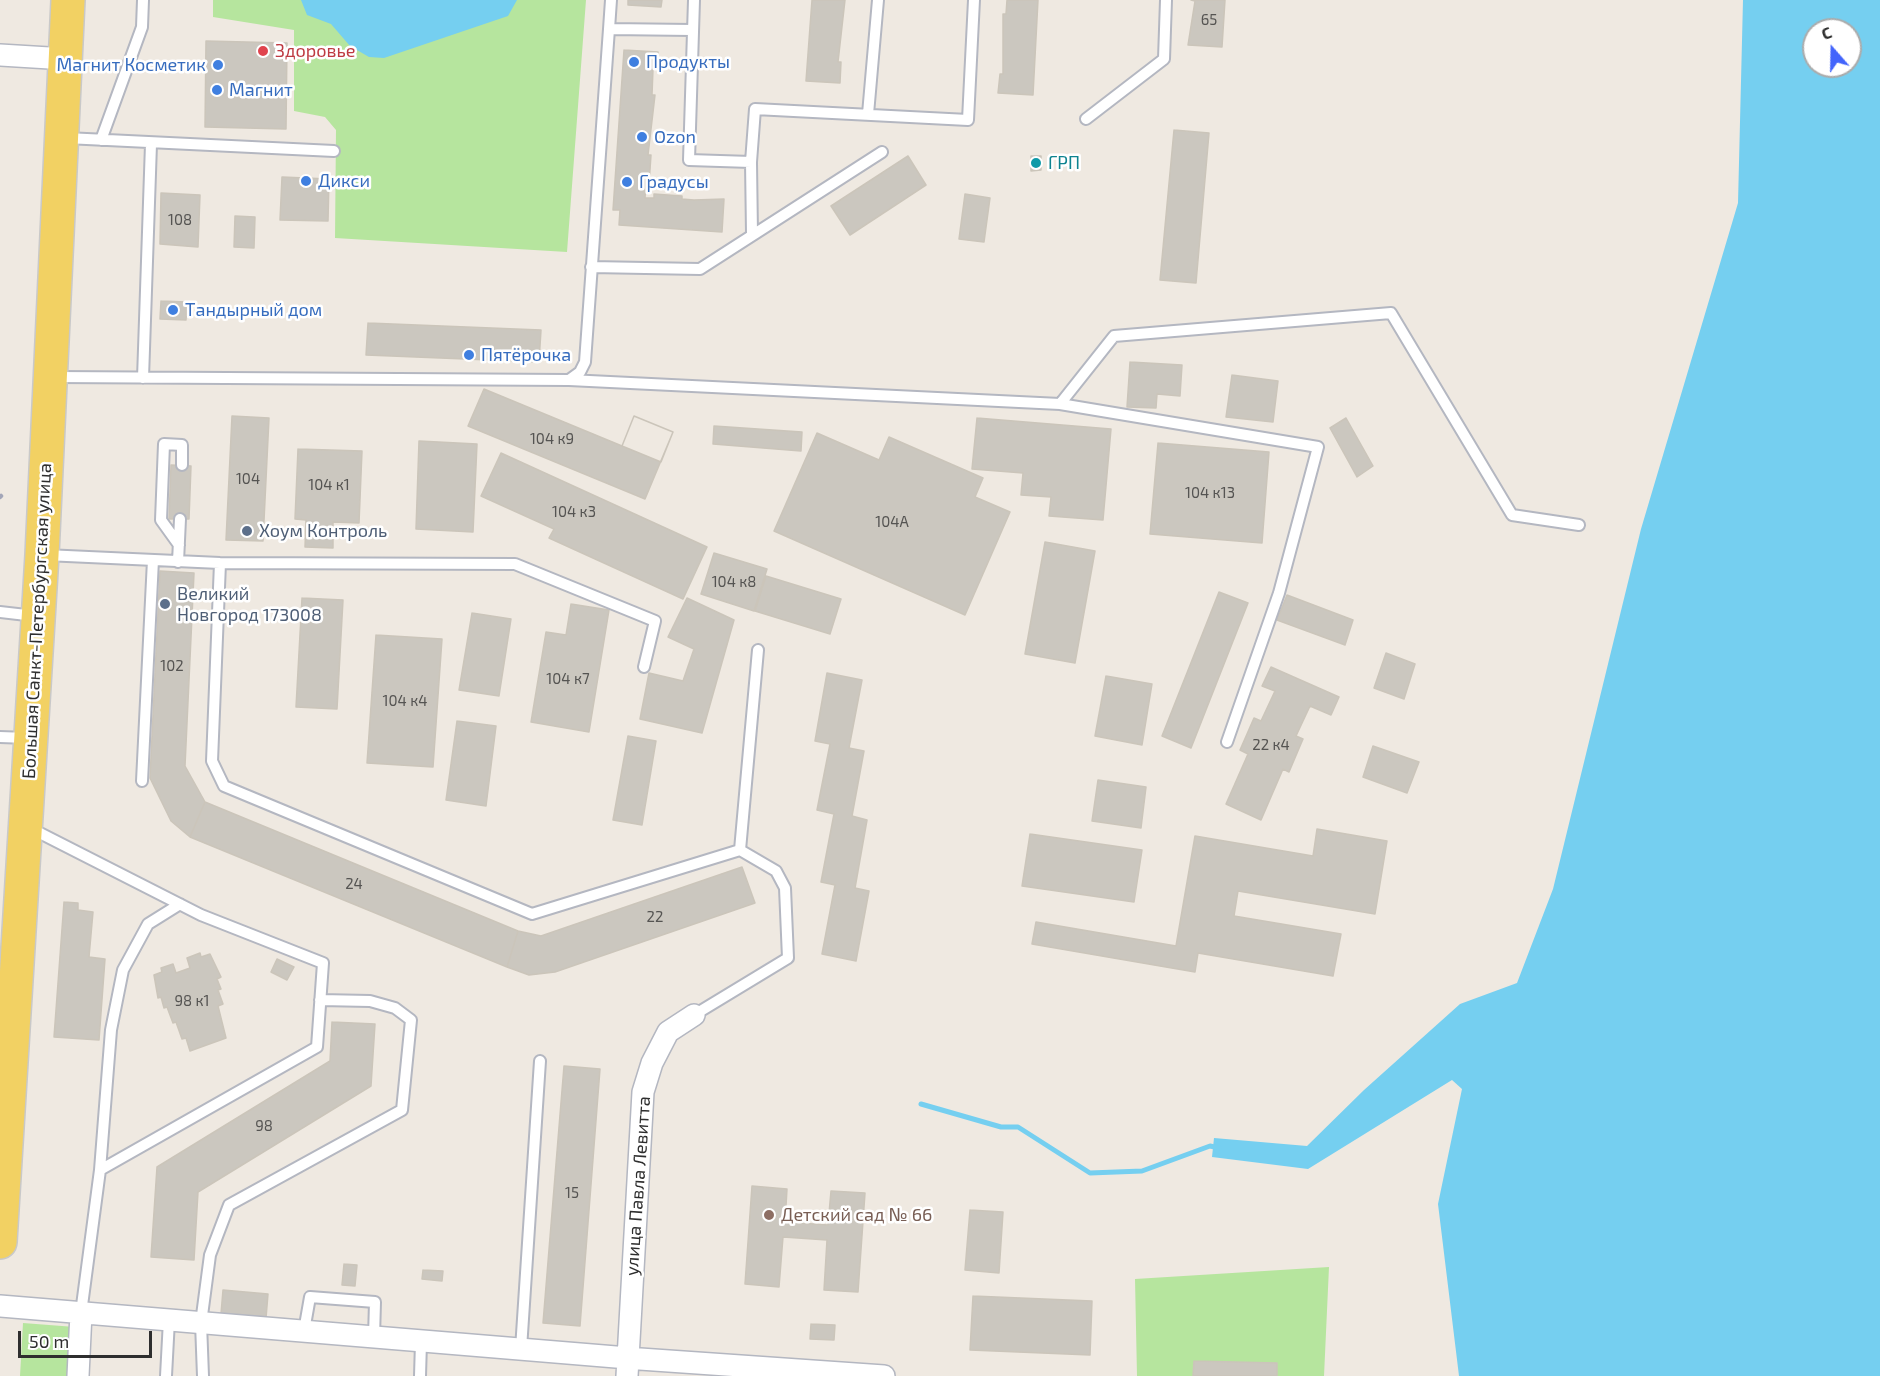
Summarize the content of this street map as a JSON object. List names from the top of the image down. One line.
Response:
{"streets":{"main road":["Большая Санкт-Петербургская улица"],"street":["улица Павла Левитта"]},"places":["Здоровье","Продукты","Магнит Косметик","Магнит","Ozon","ГРП","Дикси","Градусы","Тандырный дом","Пятёрочка","Хоум Контроль","Великий Новгород 173008","Детский сад № 66"],"house_numbers":["65","108","104 к9","104","104 к1","104 к13","104 к3","104А","104 к8","102","104 к7","104 к4","22 к4","24","22","98 к1","98","15"],"scale_bar":"50 m","north":"top"}
